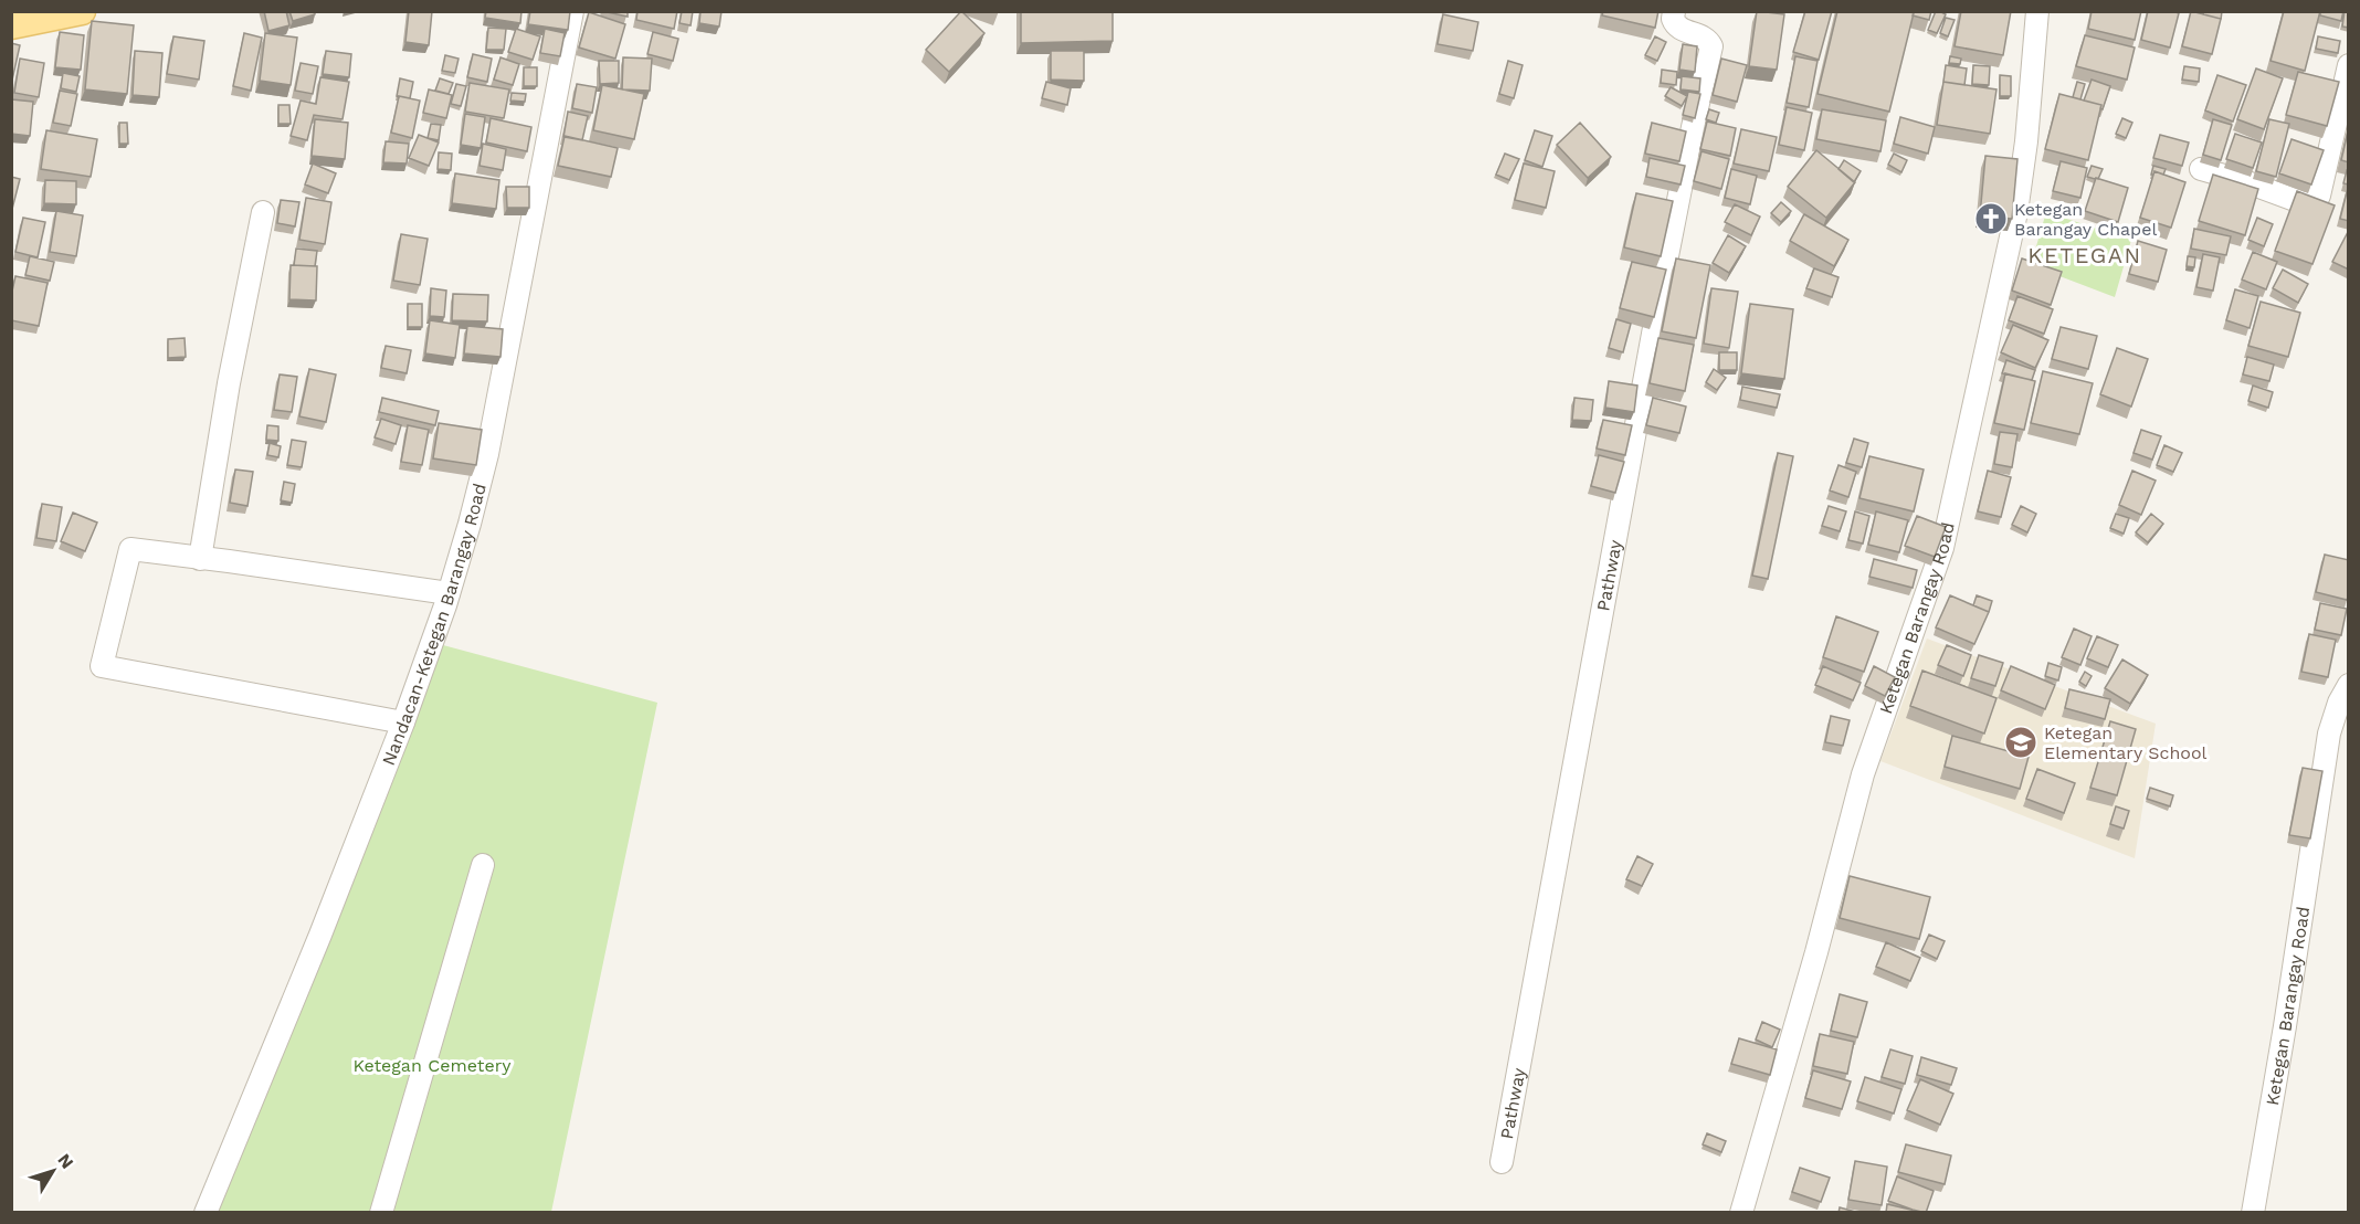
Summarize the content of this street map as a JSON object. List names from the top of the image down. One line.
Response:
{"streets":{"street":["Pathway","Ketegan Barangay Road","Nandacan-Ketegan Barangay Road"]},"districts":["KETEGAN"],"parks":["Ketegan Cemetery"],"places":{"church":["Ketegan Barangay Chapel"],"school or university":["Ketegan Elementary School"]},"north":"top right"}
